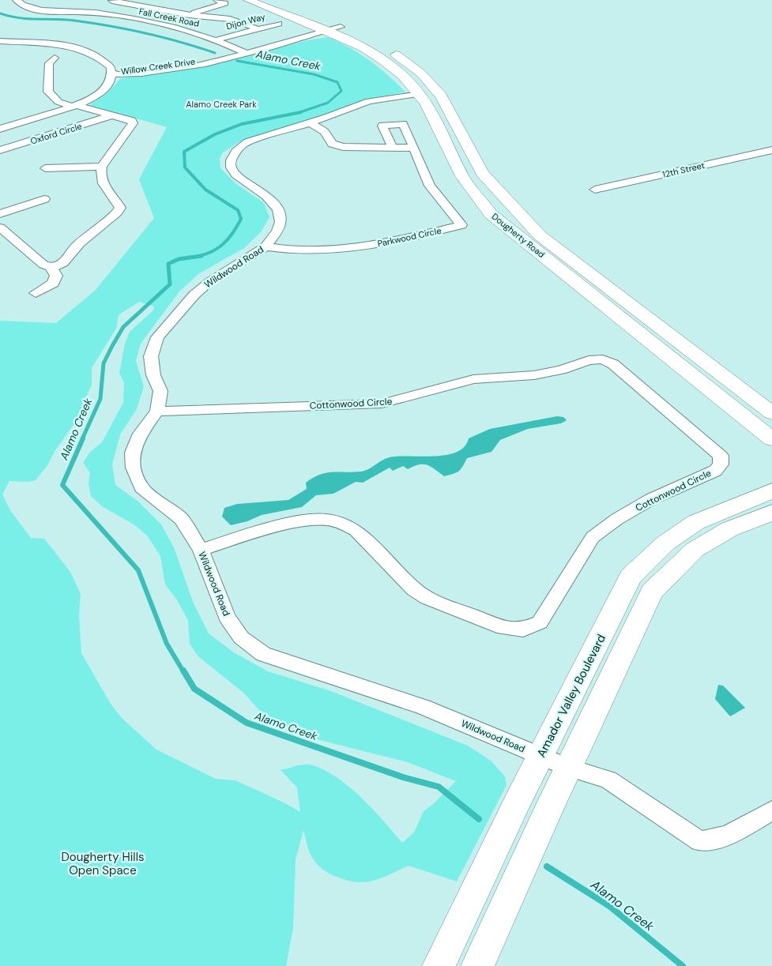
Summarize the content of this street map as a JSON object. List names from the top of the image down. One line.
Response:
{"streets":{"main road":["Dougherty Road","Amador Valley Boulevard"],"street":["Fall Creek Road","Dijon Way","Willow Creek Drive","Oxford Circle","12th Street","Parkwood Circle","Wildwood Road","Cottonwood Circle"]},"crossings":[["Fall Creek Road","Dijon Way"],["Fall Creek Road","Willow Creek Drive"],["Willow Creek Drive","Dougherty Road"],["Dougherty Road","Wildwood Road"],["Parkwood Circle","Wildwood Road"],["Wildwood Road","Cottonwood Circle"],["Wildwood Road","Amador Valley Boulevard"]],"water":["Alamo Creek"],"parks":["Alamo Creek Park","Dougherty Hills Open Space"]}
